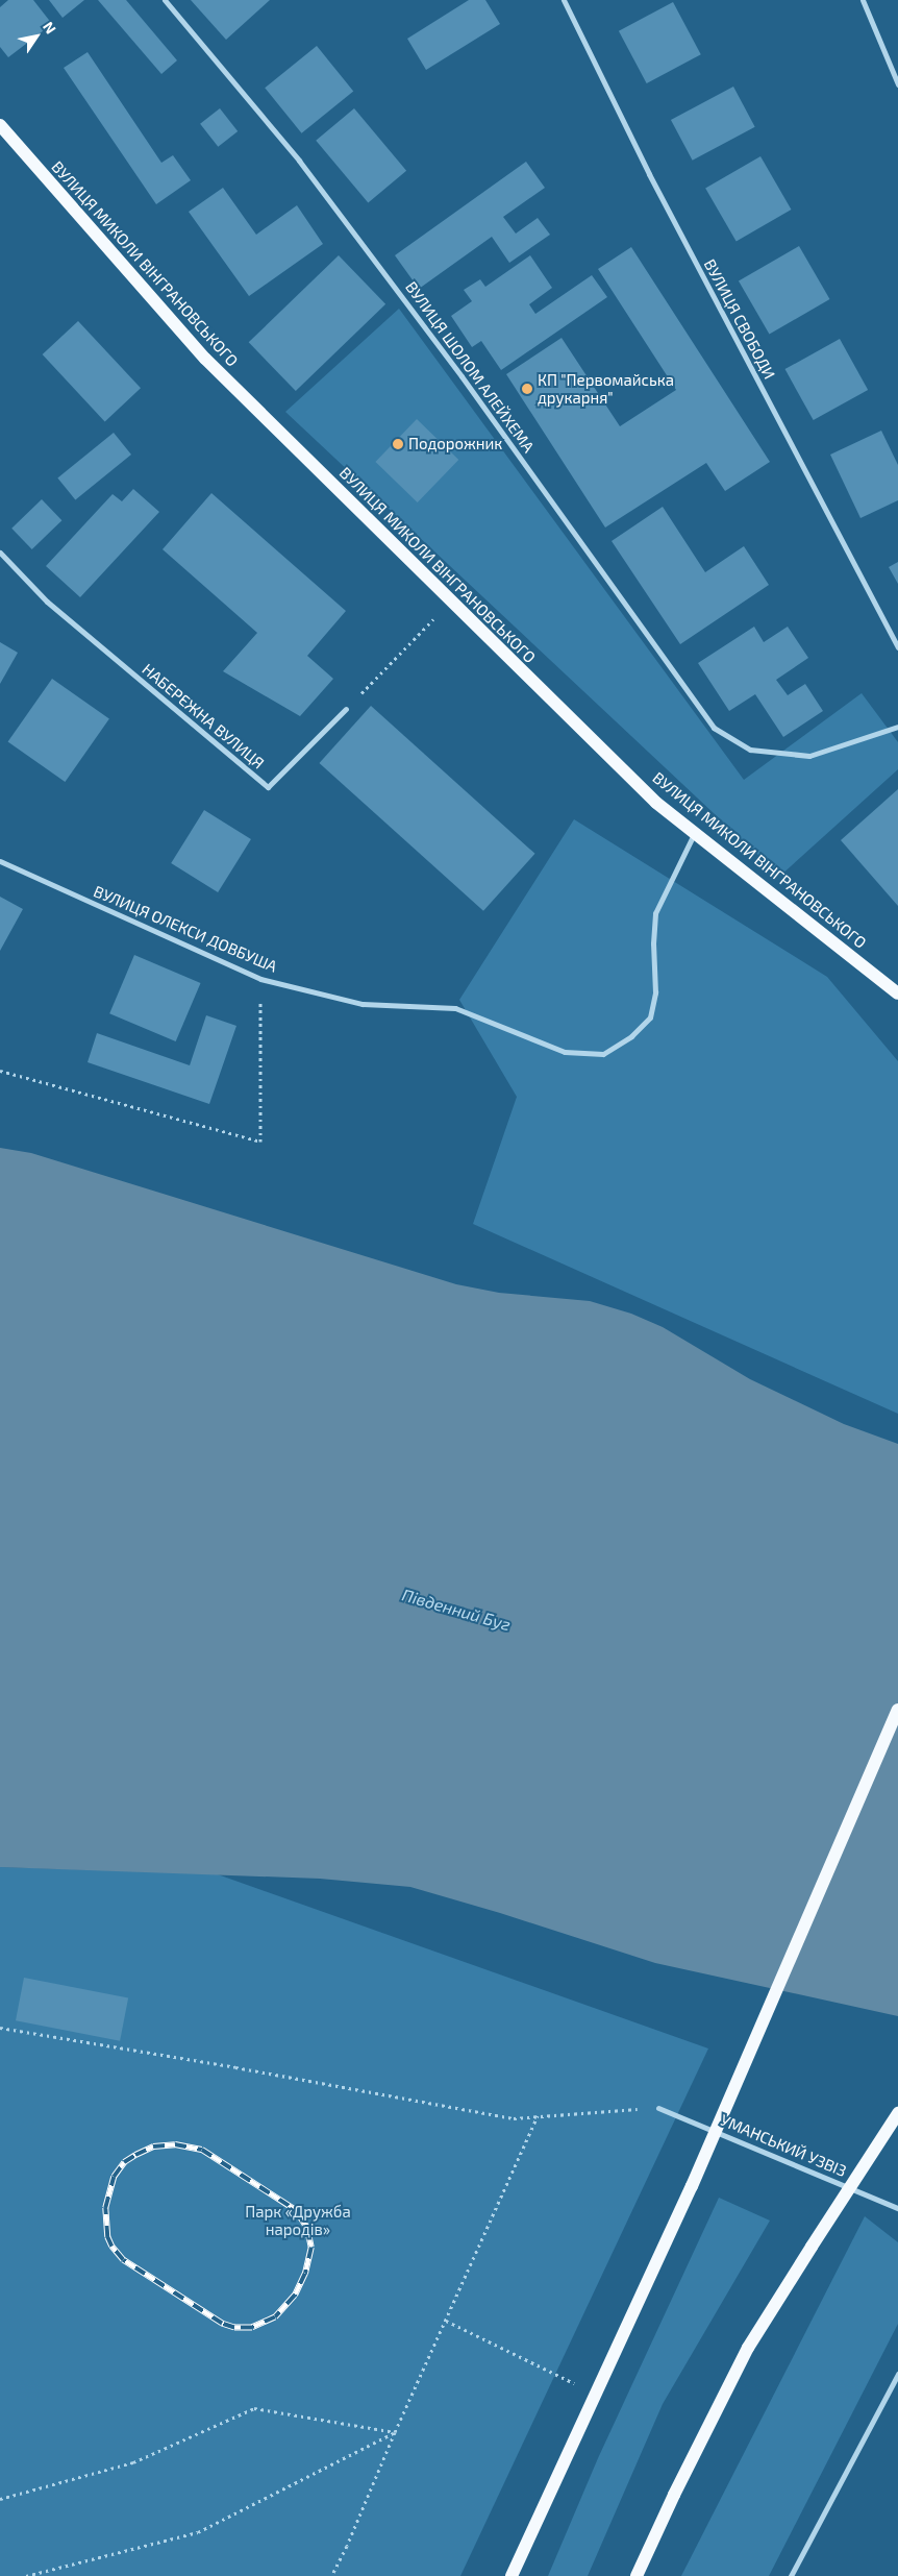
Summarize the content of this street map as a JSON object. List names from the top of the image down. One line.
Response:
{"streets":{"main road":["ВУЛИЦЯ МИКОЛИ ВІНГРАНОВСЬКОГО"],"street":["ВУЛИЦЯ СВОБОДИ","ВУЛИЦЯ ШОЛОМ АЛЕЙХЕМА","НАБЕРЕЖНА ВУЛИЦЯ","ВУЛИЦЯ ОЛЕКСИ ДОВБУША","УМАНСЬКИЙ УЗВІЗ"]},"crossings":[["ВУЛИЦЯ МИКОЛИ ВІНГРАНОВСЬКОГО","ВУЛИЦЯ ОЛЕКСИ ДОВБУША"]],"water":["Південний Буг"],"parks":["Парк «Дружба народів»"],"places":["КП \"Первомайська друкарня\"","Подорожник"],"north":"top right"}
